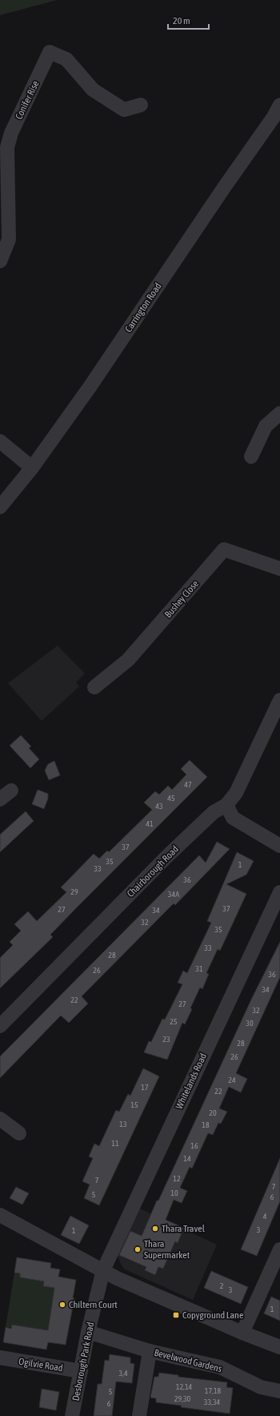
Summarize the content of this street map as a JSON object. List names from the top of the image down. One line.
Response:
{"streets":{"street":["Conifer Rise","Carrington Road","Bushey Close","Chairborough Road","Whitelands Road","Bevelwood Gardens","Desborough Park Road","Ogilvie Road"]},"crossings":[["Whitelands Road","Desborough Park Road"],["Bevelwood Gardens","Desborough Park Road"],["Desborough Park Road","Ogilvie Road"]],"places":{"other":["Thara Travel","Thara Supermarket","Chiltern Court"],"transit":["Copyground Lane"]},"house_numbers":["47","45","43","41","37","35","1","33","36","29","34A","37","27","34","32","35","33","28","31","26","36","34","22","27","32","25","30","23","28","26","24","17","22","15","20","13","18","11","16","14","12","7","7","10","5","6","4","3","1","2","3","1","3,4","12,14","17,18","5","29,30","33,34","6"],"scale_bar":"20 m"}
